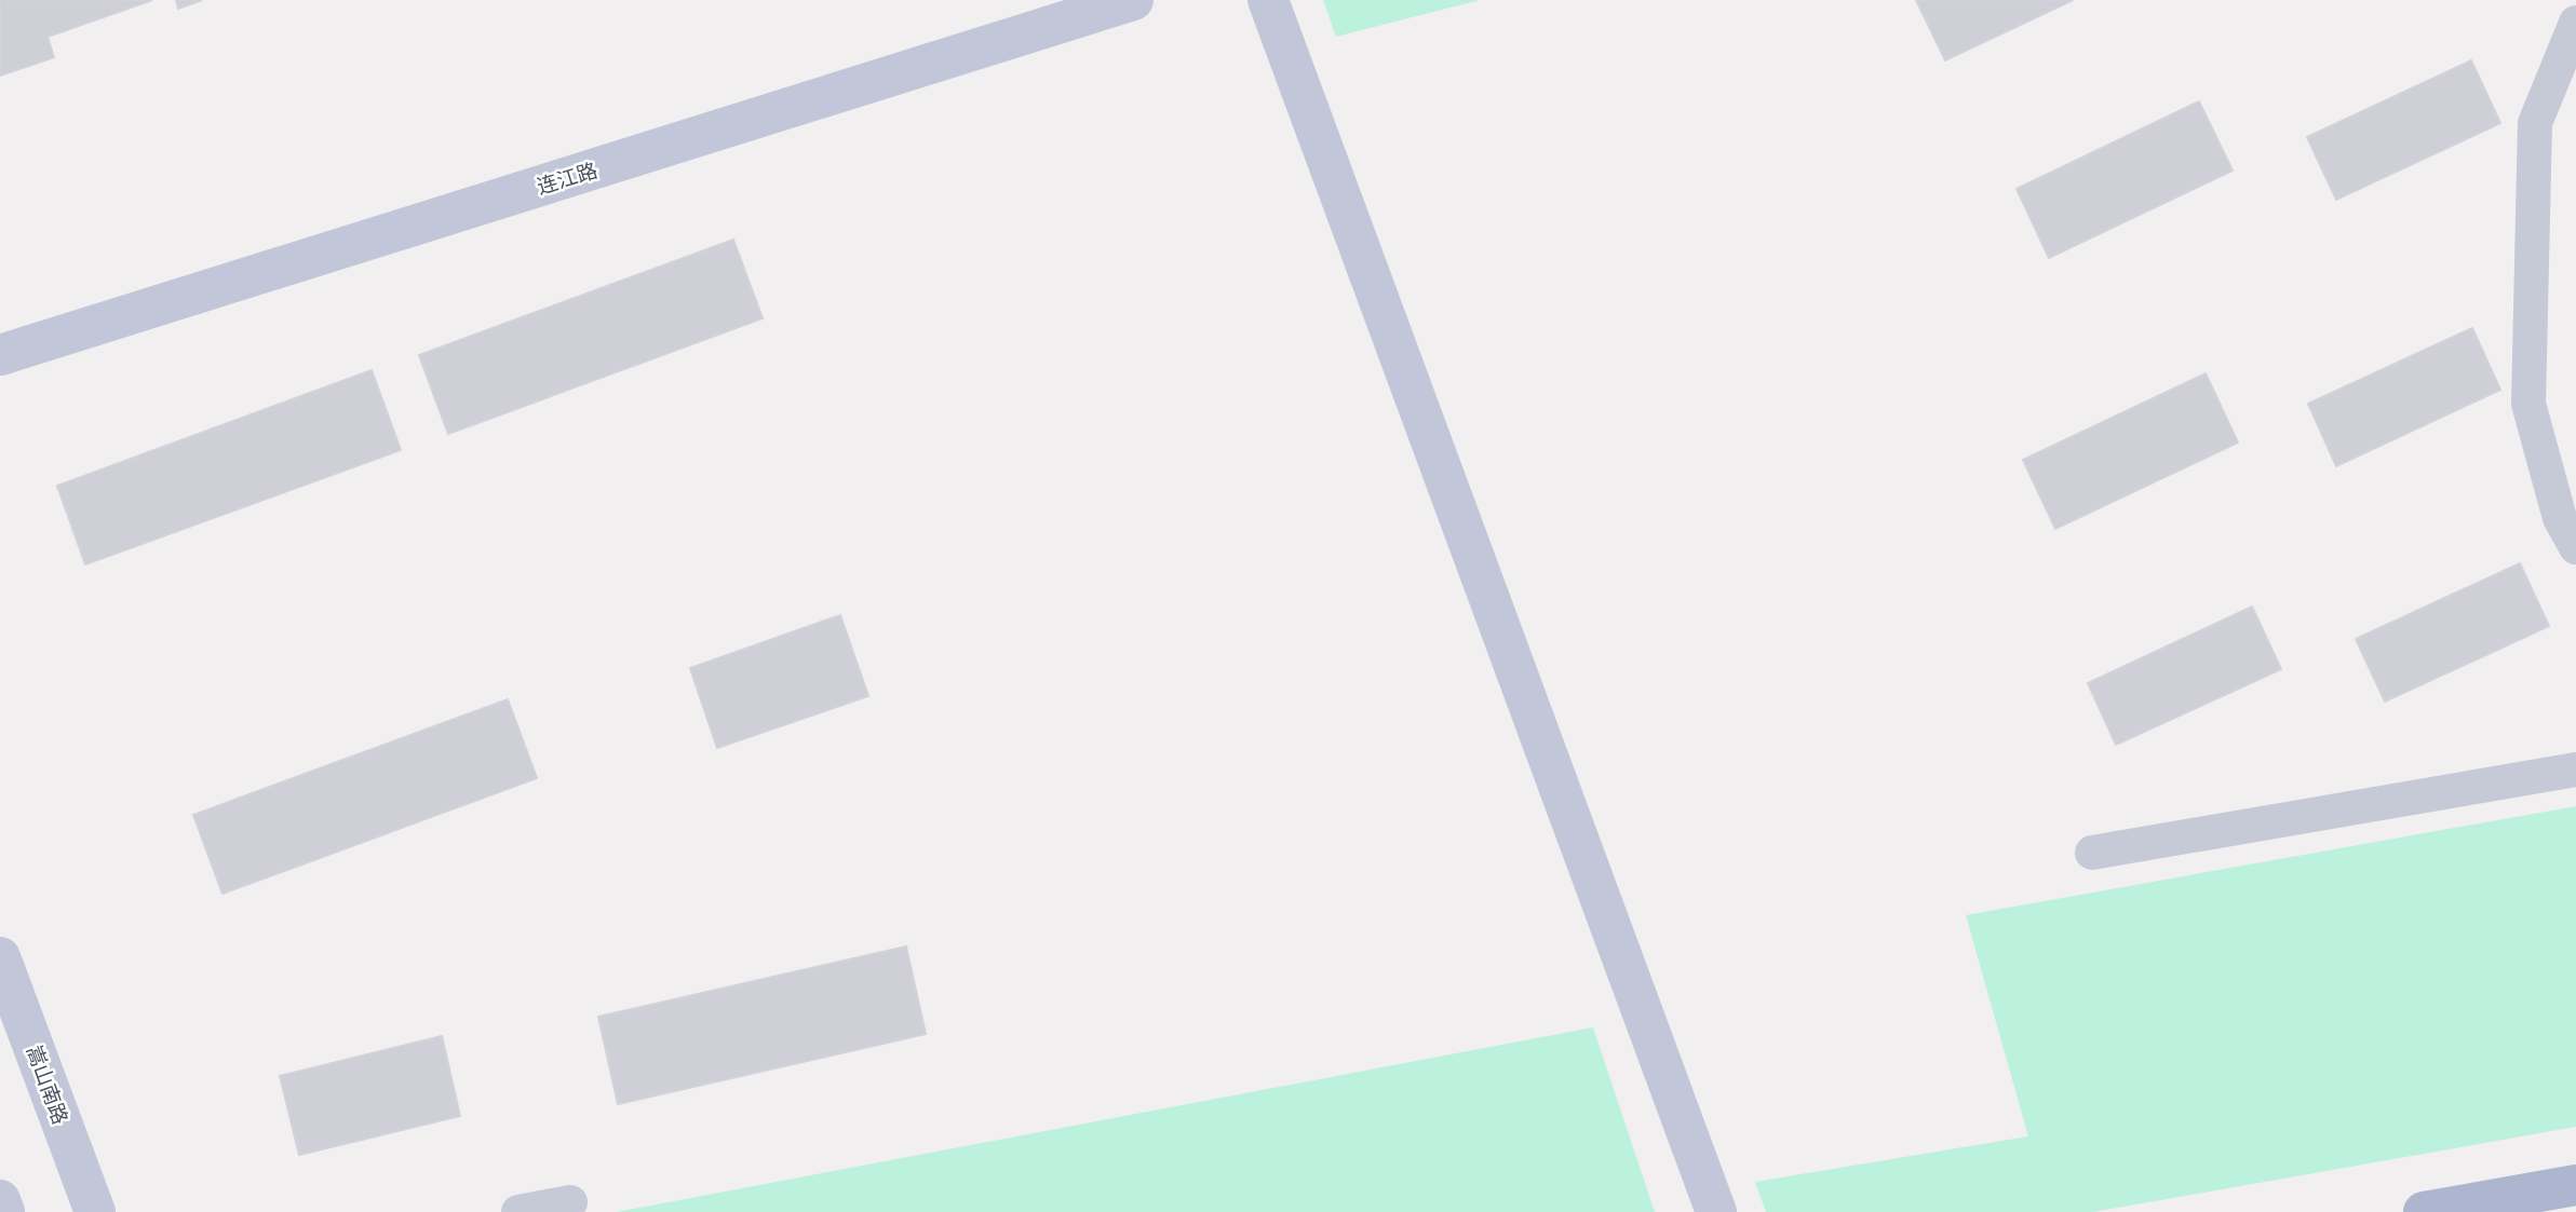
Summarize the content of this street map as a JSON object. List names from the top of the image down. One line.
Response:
{"streets":{"street":["连江路","嵩山南路"]}}
